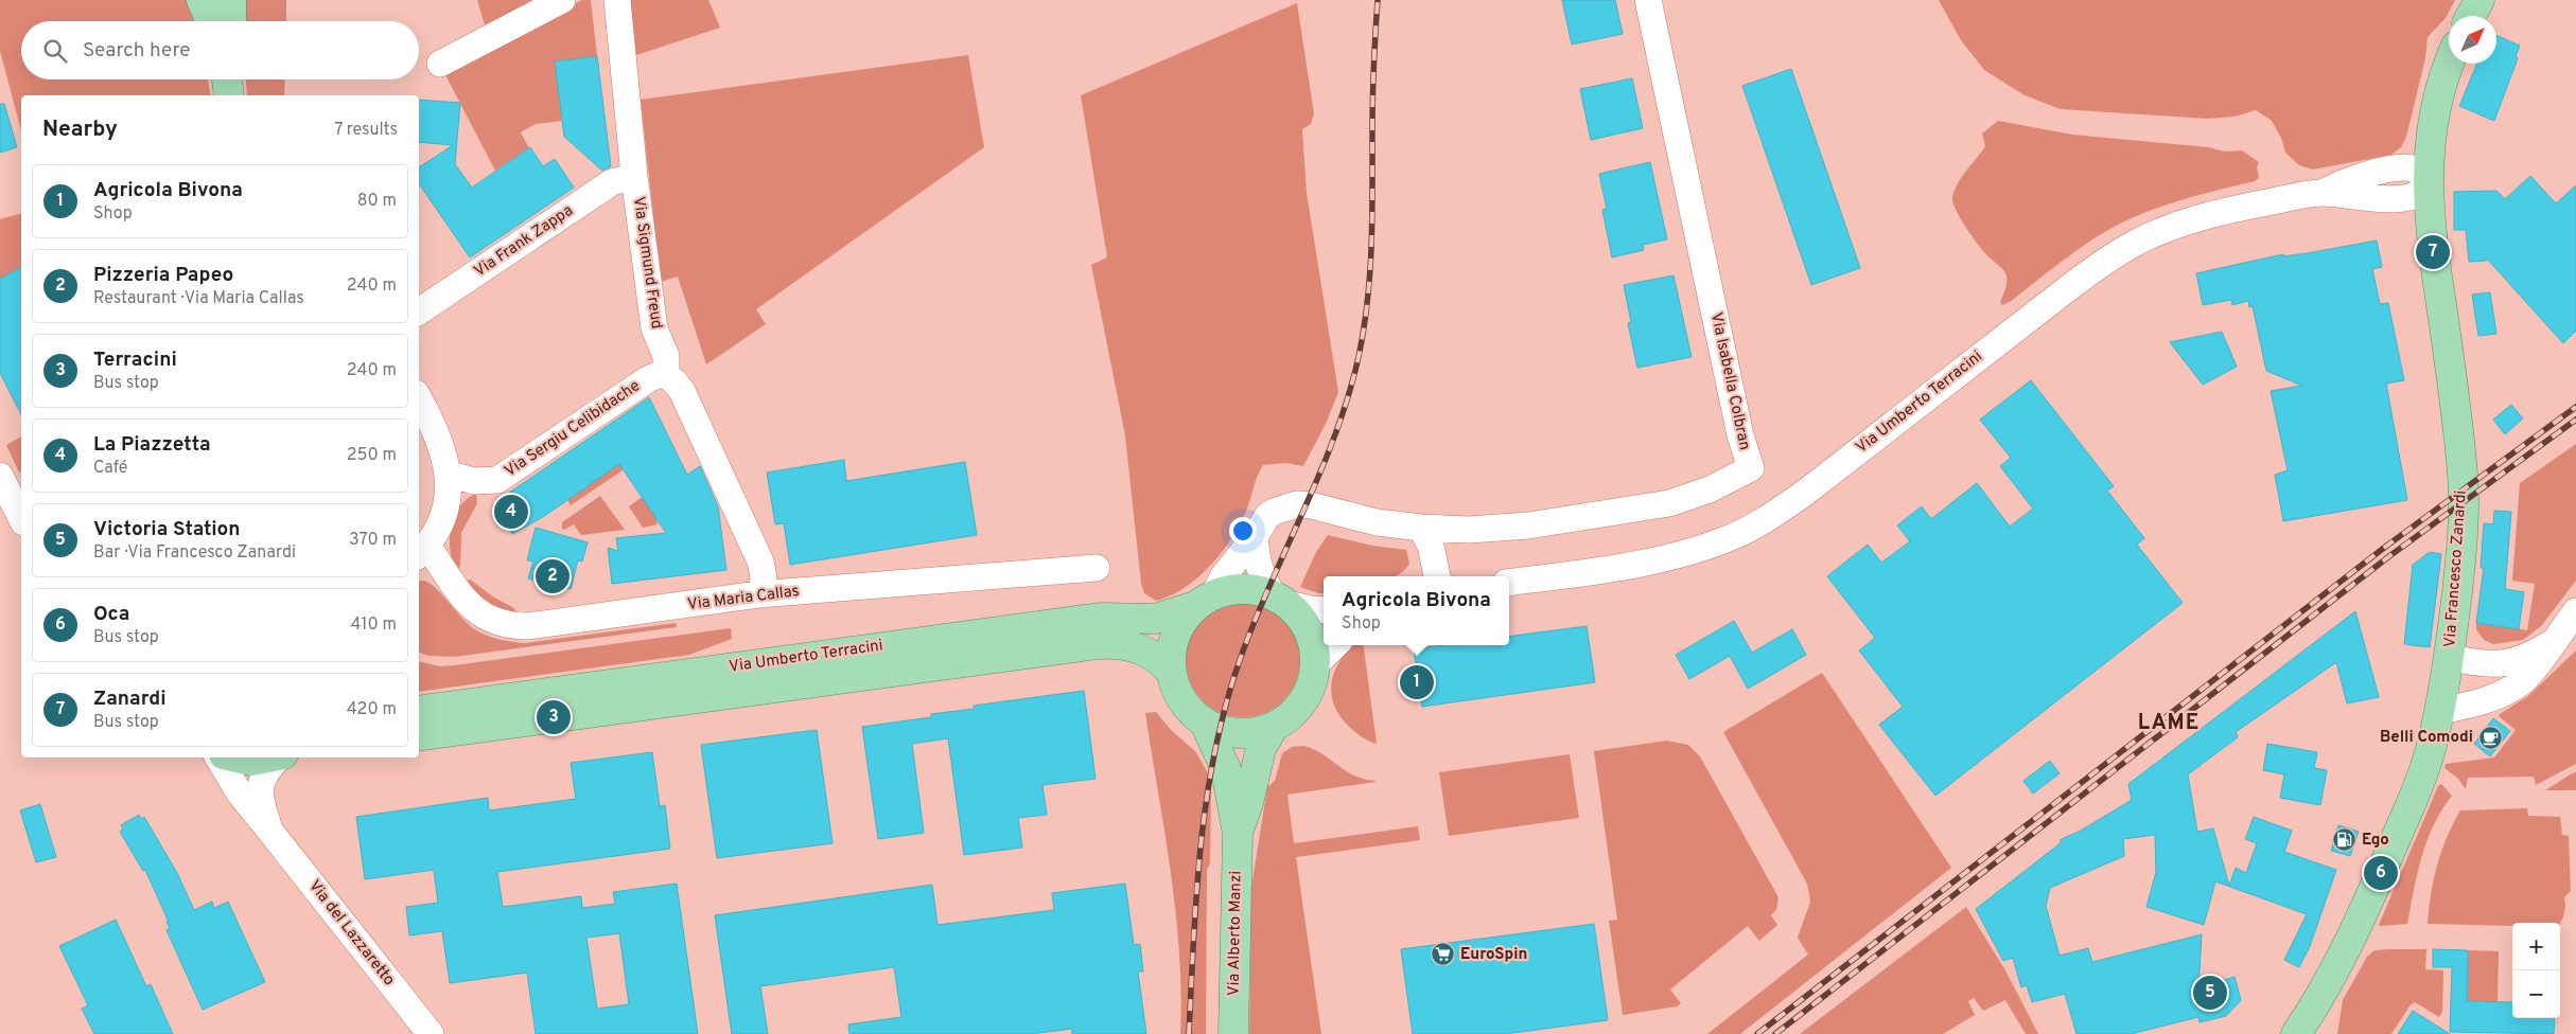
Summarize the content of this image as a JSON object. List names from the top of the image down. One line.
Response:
{"streets":{"main road":["Via Umberto Terracini","Via Francesco Zanardi","Via Alberto Manzi"],"street":["Via Frank Zappa","Via Sigmund Freud","Via Isabella Colbran","Via Sergiu Celibidache","Via Maria Callas","Via del Lazzaretto"]},"crossings":[["Via Frank Zappa","Via Sigmund Freud"],["Via Sigmund Freud","Via Sergiu Celibidache"],["Via Isabella Colbran","Via Umberto Terracini"],["Via Isabella Colbran","Via Alberto Manzi"],["Via Umberto Terracini","Via Francesco Zanardi"],["Via Umberto Terracini","Via Alberto Manzi"]],"districts":["LAME"],"places":{"cafe":["Belli Comodi"],"fuel station":["Ego"],"supermarket":["EuroSpin"]},"north":"top right","page":{"search":"Search here","heading":["Nearby","7 results"],"list":[{"mark":"1","name":"Agricola Bivona","note":"Shop","value":"80 m"},{"mark":"2","name":"Pizzeria Papeo","note":"Restaurant · Via Maria Callas","value":"240 m"},{"mark":"3","name":"Terracini","note":"Bus stop","value":"240 m"},{"mark":"4","name":"La Piazzetta","note":"Café","value":"250 m"},{"mark":"5","name":"Victoria Station","note":"Bar · Via Francesco Zanardi","value":"370 m"},{"mark":"6","name":"Oca","note":"Bus stop","value":"410 m"},{"mark":"7","name":"Zanardi","note":"Bus stop","value":"420 m"}],"pins":["7","4","2","1","3","6","5"],"popup":["Agricola Bivona","Shop"],"map_buttons":["+","−"]}}
